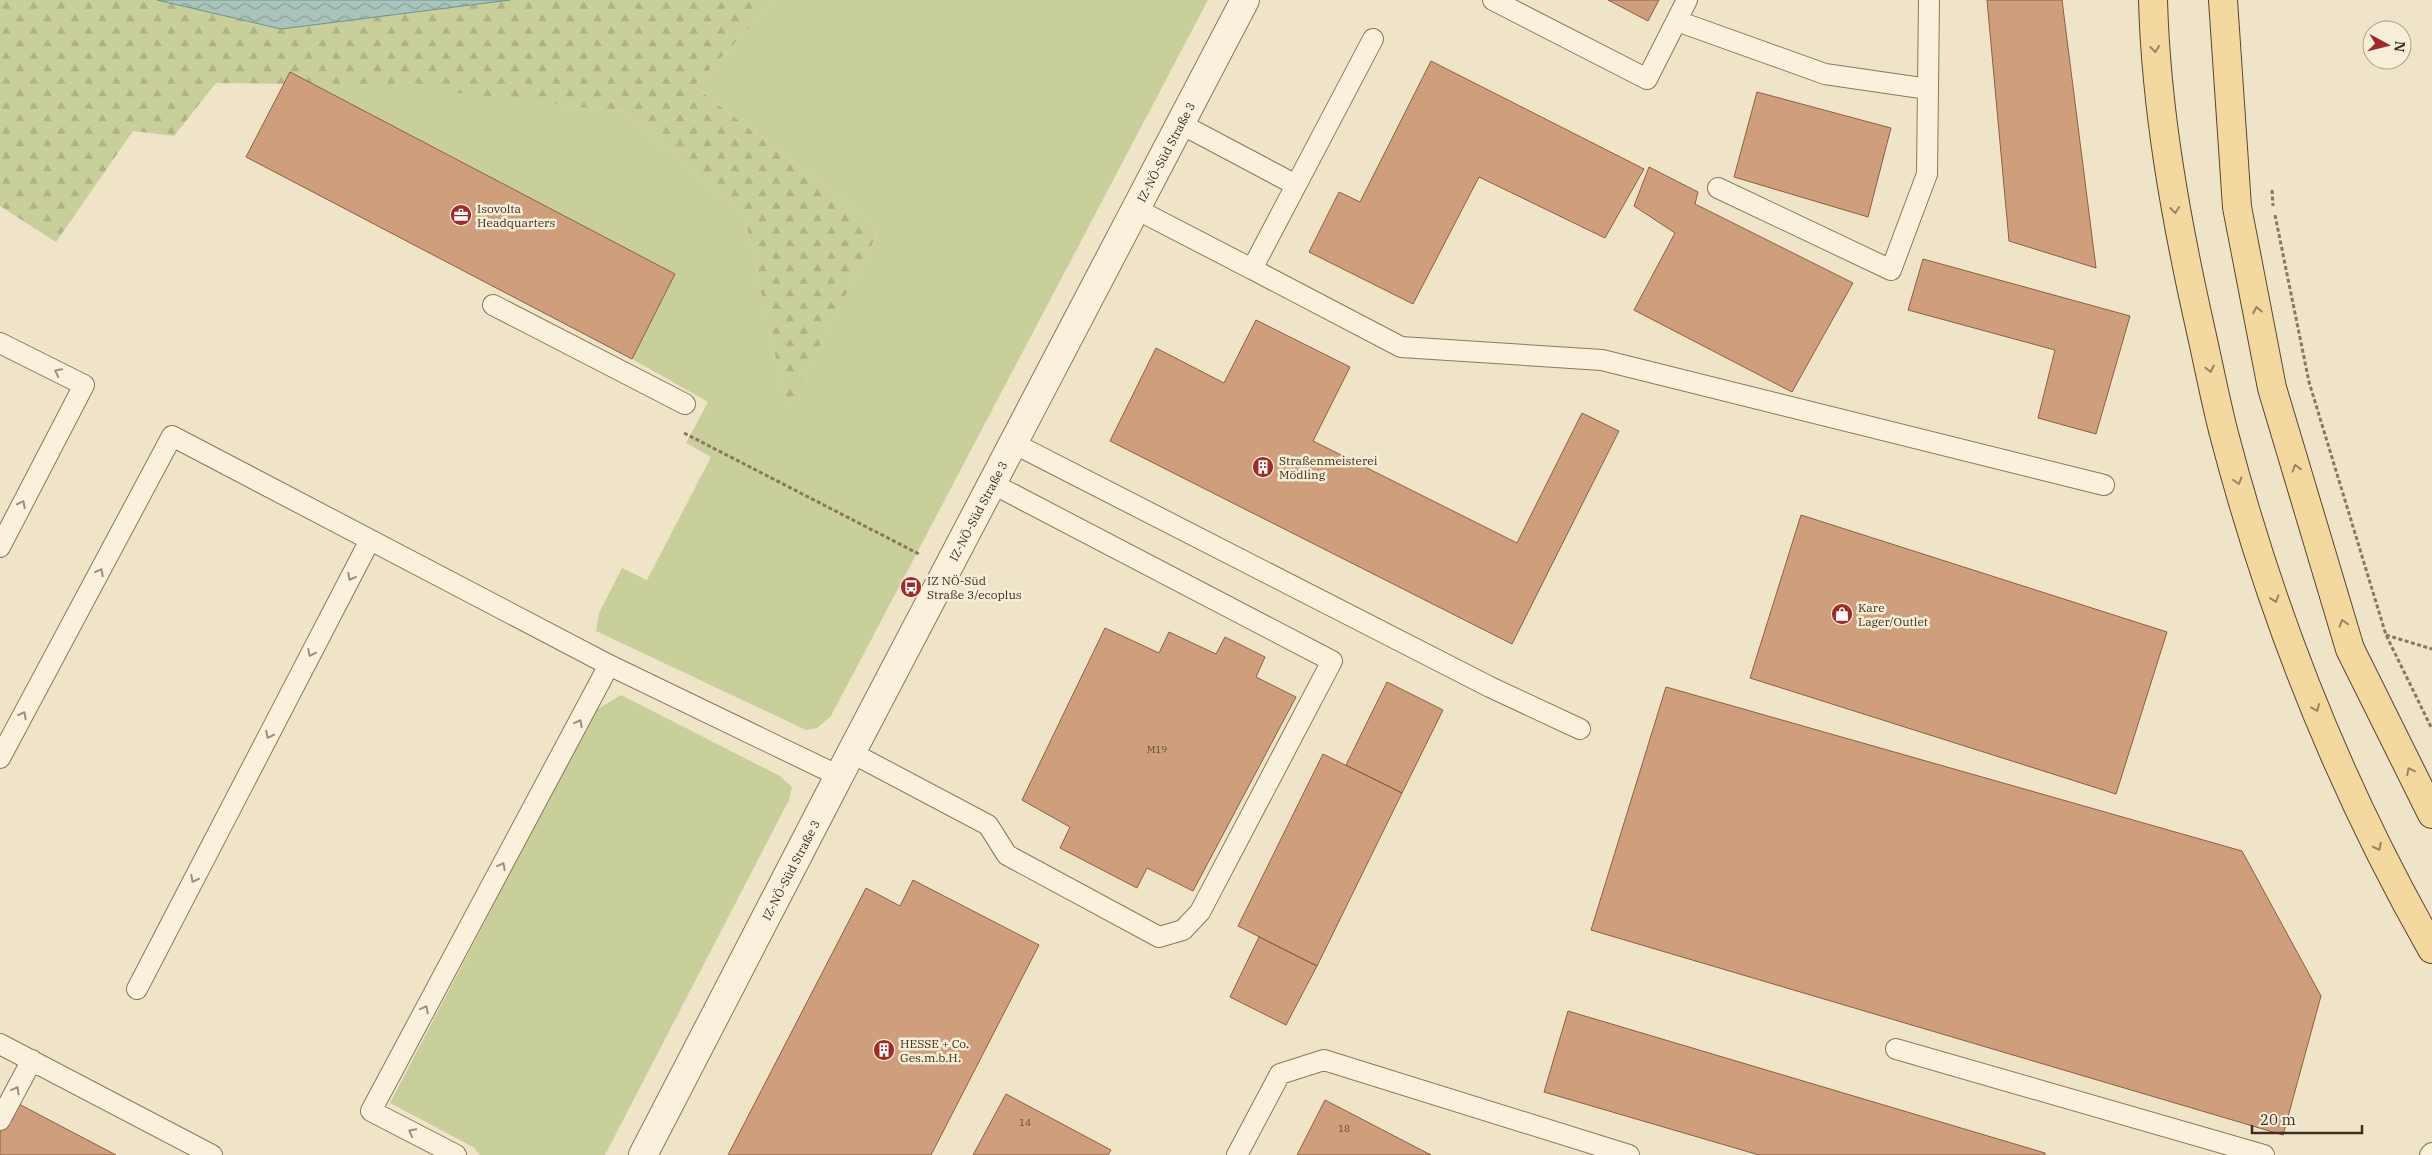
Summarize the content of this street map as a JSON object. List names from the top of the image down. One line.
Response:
{"streets":{"street":["IZ-NÖ-Süd Straße 3"]},"places":{"office":["Isovolta Headquarters"],"building":["Straßenmeisterei Mödling","HESSE + Co. Ges.m.b.H."],"bus stop":["IZ NÖ-Süd Straße 3/ecoplus"],"shop":["Kare Lager/Outlet"]},"house_numbers":["M19","14","18"],"scale_bar":"20 m","north":"right"}
